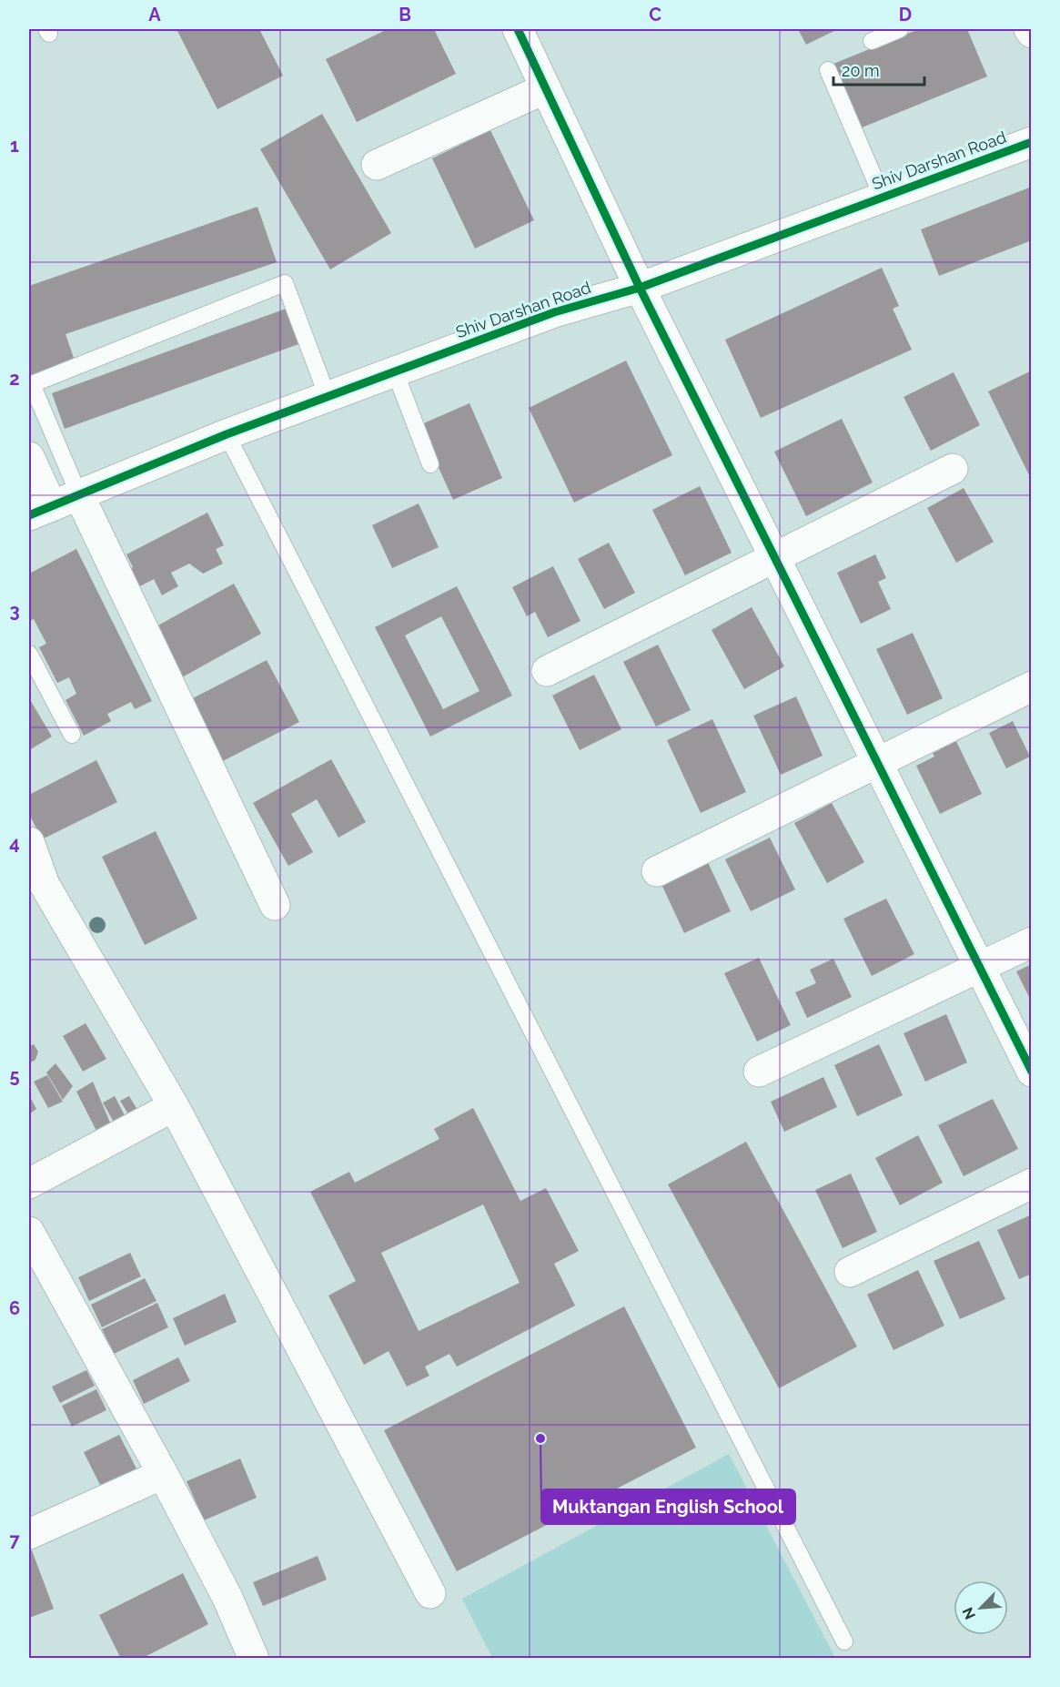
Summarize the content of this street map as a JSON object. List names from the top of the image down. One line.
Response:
{"streets":{"street":["Shiv Darshan Road"]},"places":["Muktangan English School"],"scale_bar":"20 m","north":"bottom left","grid":{"columns":["A","B","C","D"],"rows":["1","2","3","4","5","6","7"]}}
